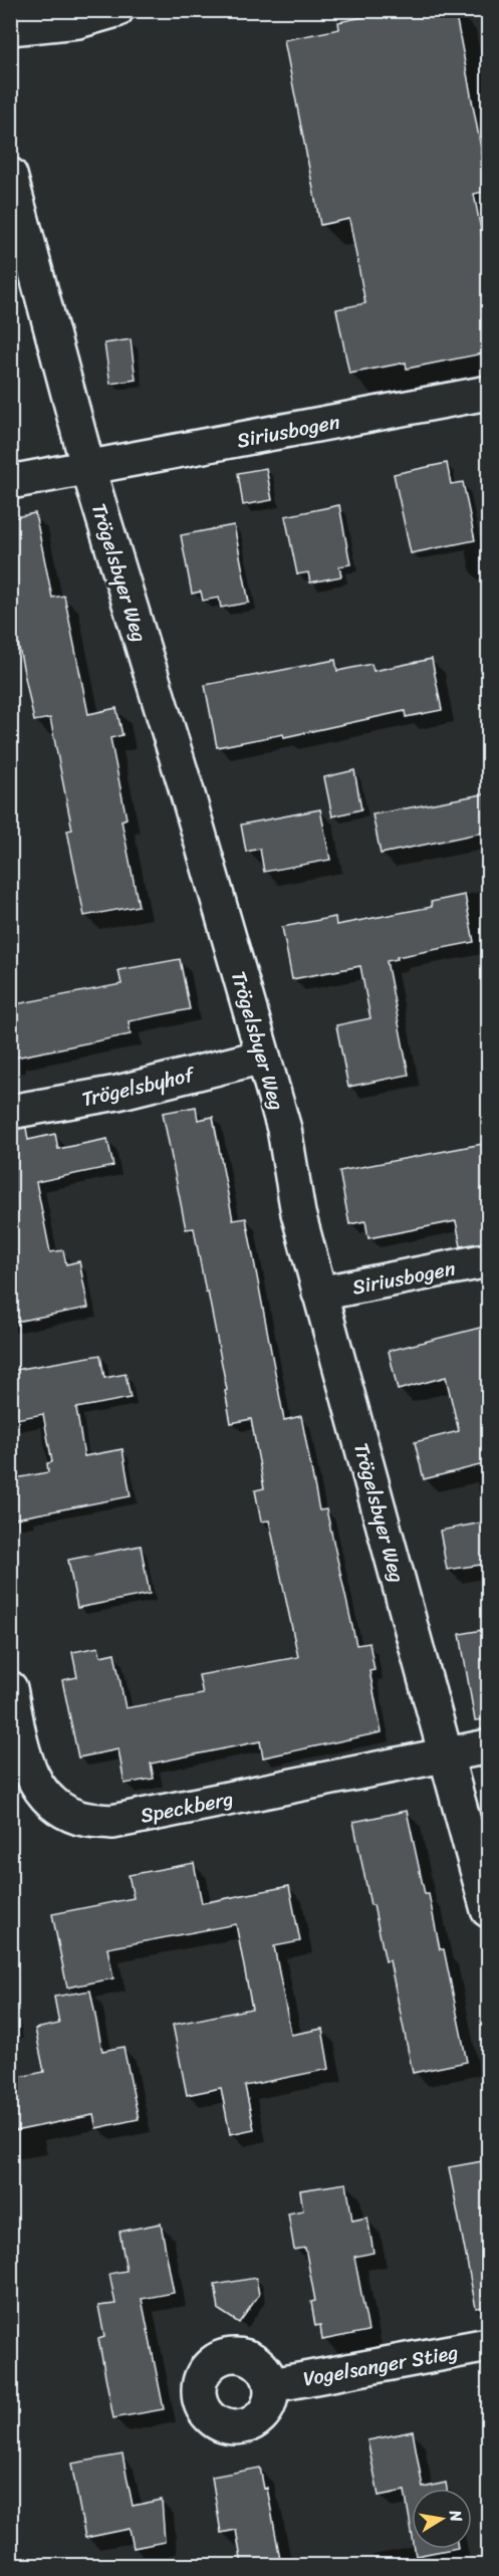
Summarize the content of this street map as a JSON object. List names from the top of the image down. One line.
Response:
{"streets":{"street":["Siriusbogen","Trögelsbyer Weg","Trögelsbyhof","Speckberg","Vogelsanger Stieg"]},"crossings":[["Siriusbogen","Trögelsbyer Weg"],["Trögelsbyer Weg","Trögelsbyhof"],["Trögelsbyer Weg","Speckberg"]],"north":"right"}
